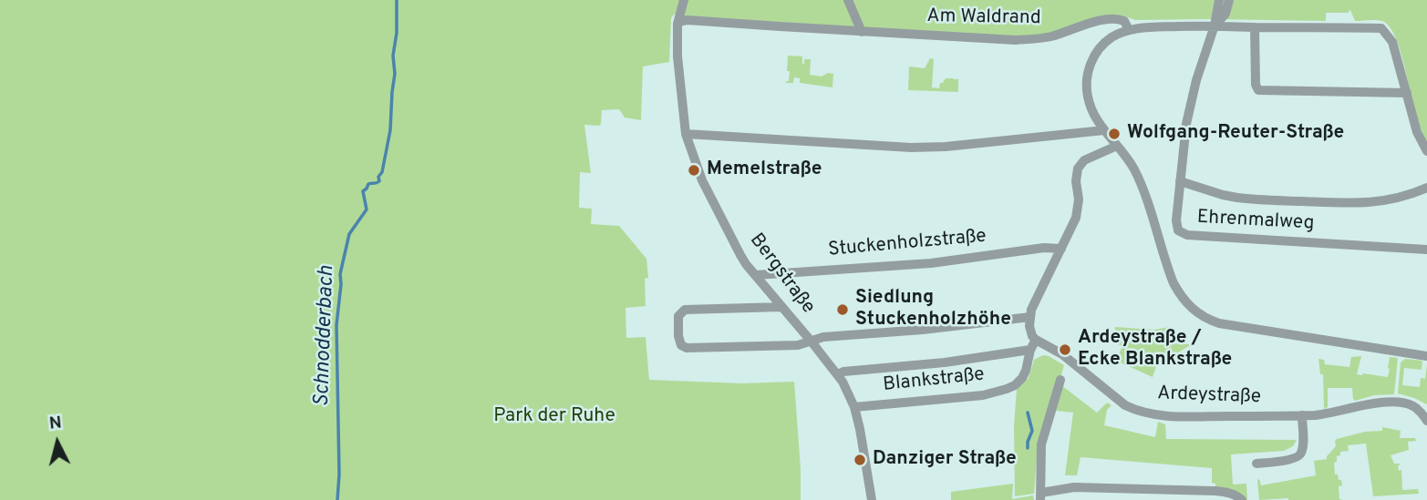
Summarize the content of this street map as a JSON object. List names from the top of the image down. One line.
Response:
{"streets":{"street":["Am Waldrand","Ehrenmalweg","Stuckenholzstraße","Bergstraße","Blankstraße","Ardeystraße"]},"crossings":[["Am Waldrand","Bergstraße"],["Stuckenholzstraße","Bergstraße"],["Bergstraße","Blankstraße"]],"water":["Schnodderbach"],"parks":["Park der Ruhe"],"places":["Wolfgang-Reuter-Straße","Memelstraße","Siedlung Stuckenholzhöhe","Ardeystraße / Ecke Blankstraße","Danziger Straße"],"north":"top"}
